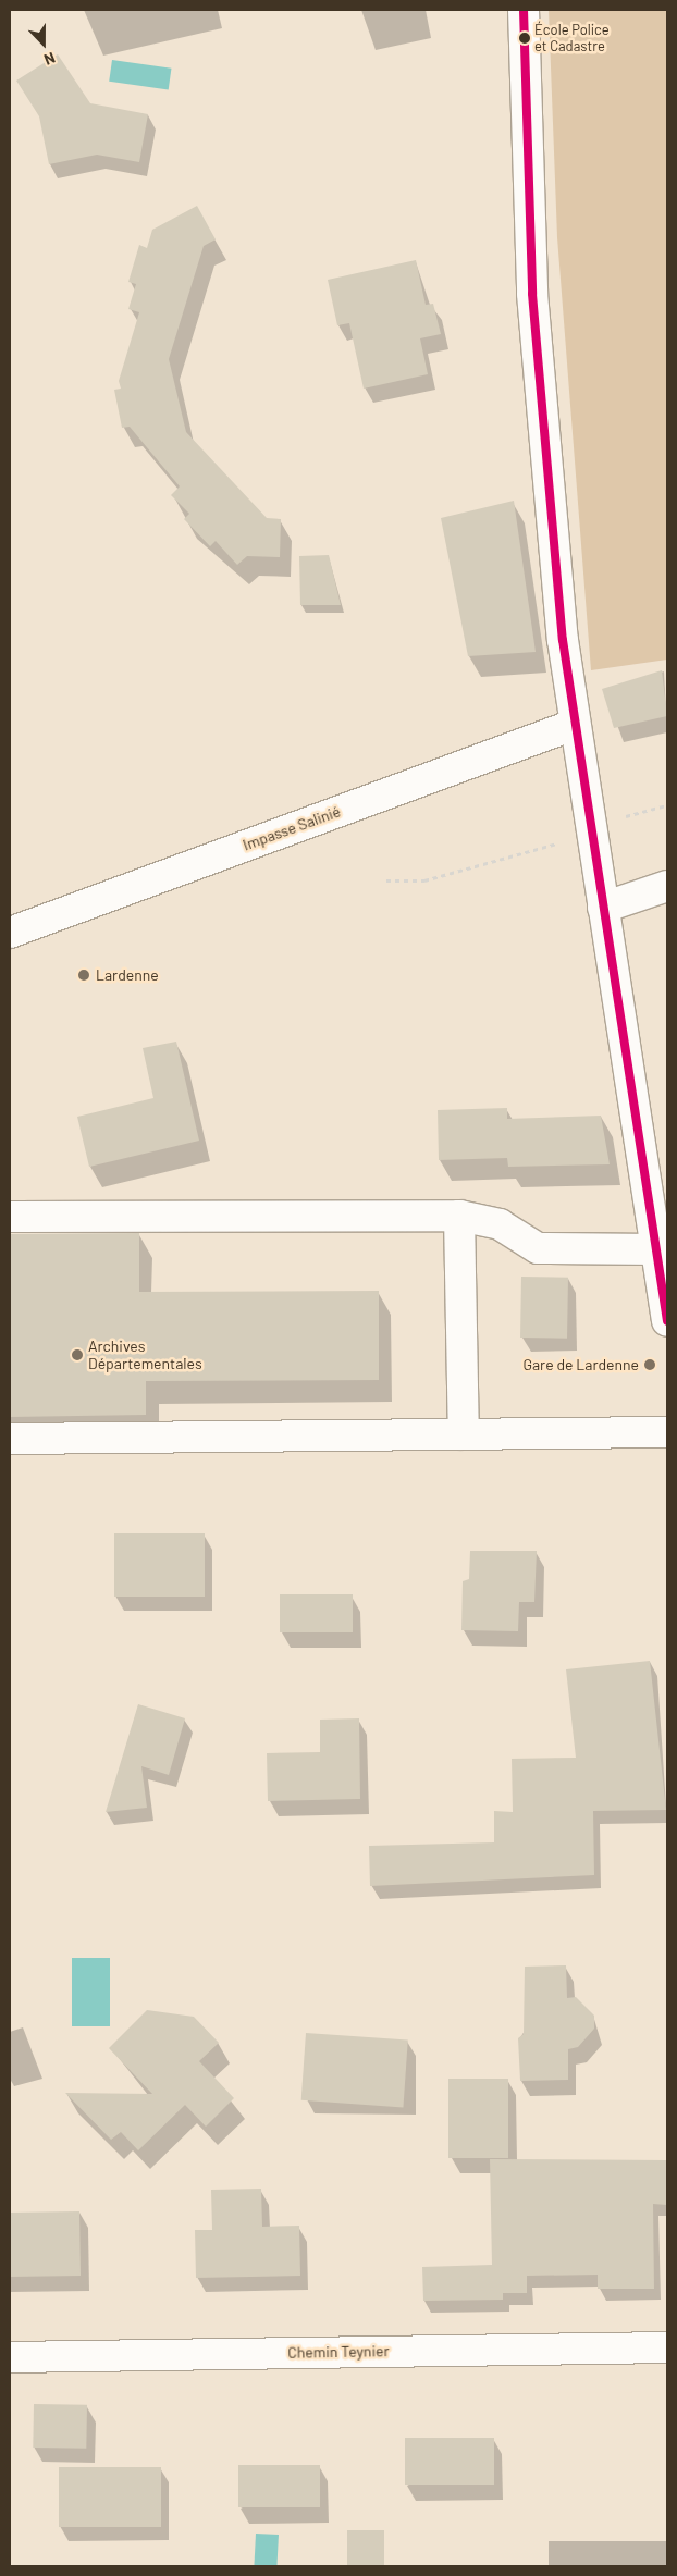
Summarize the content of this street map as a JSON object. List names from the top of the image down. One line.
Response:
{"streets":{"street":["Impasse Salinié","Chemin Teynier"]},"places":["École Police et Cadastre","Lardenne","Archives Départementales","Gare de Lardenne"],"north":"bottom"}
